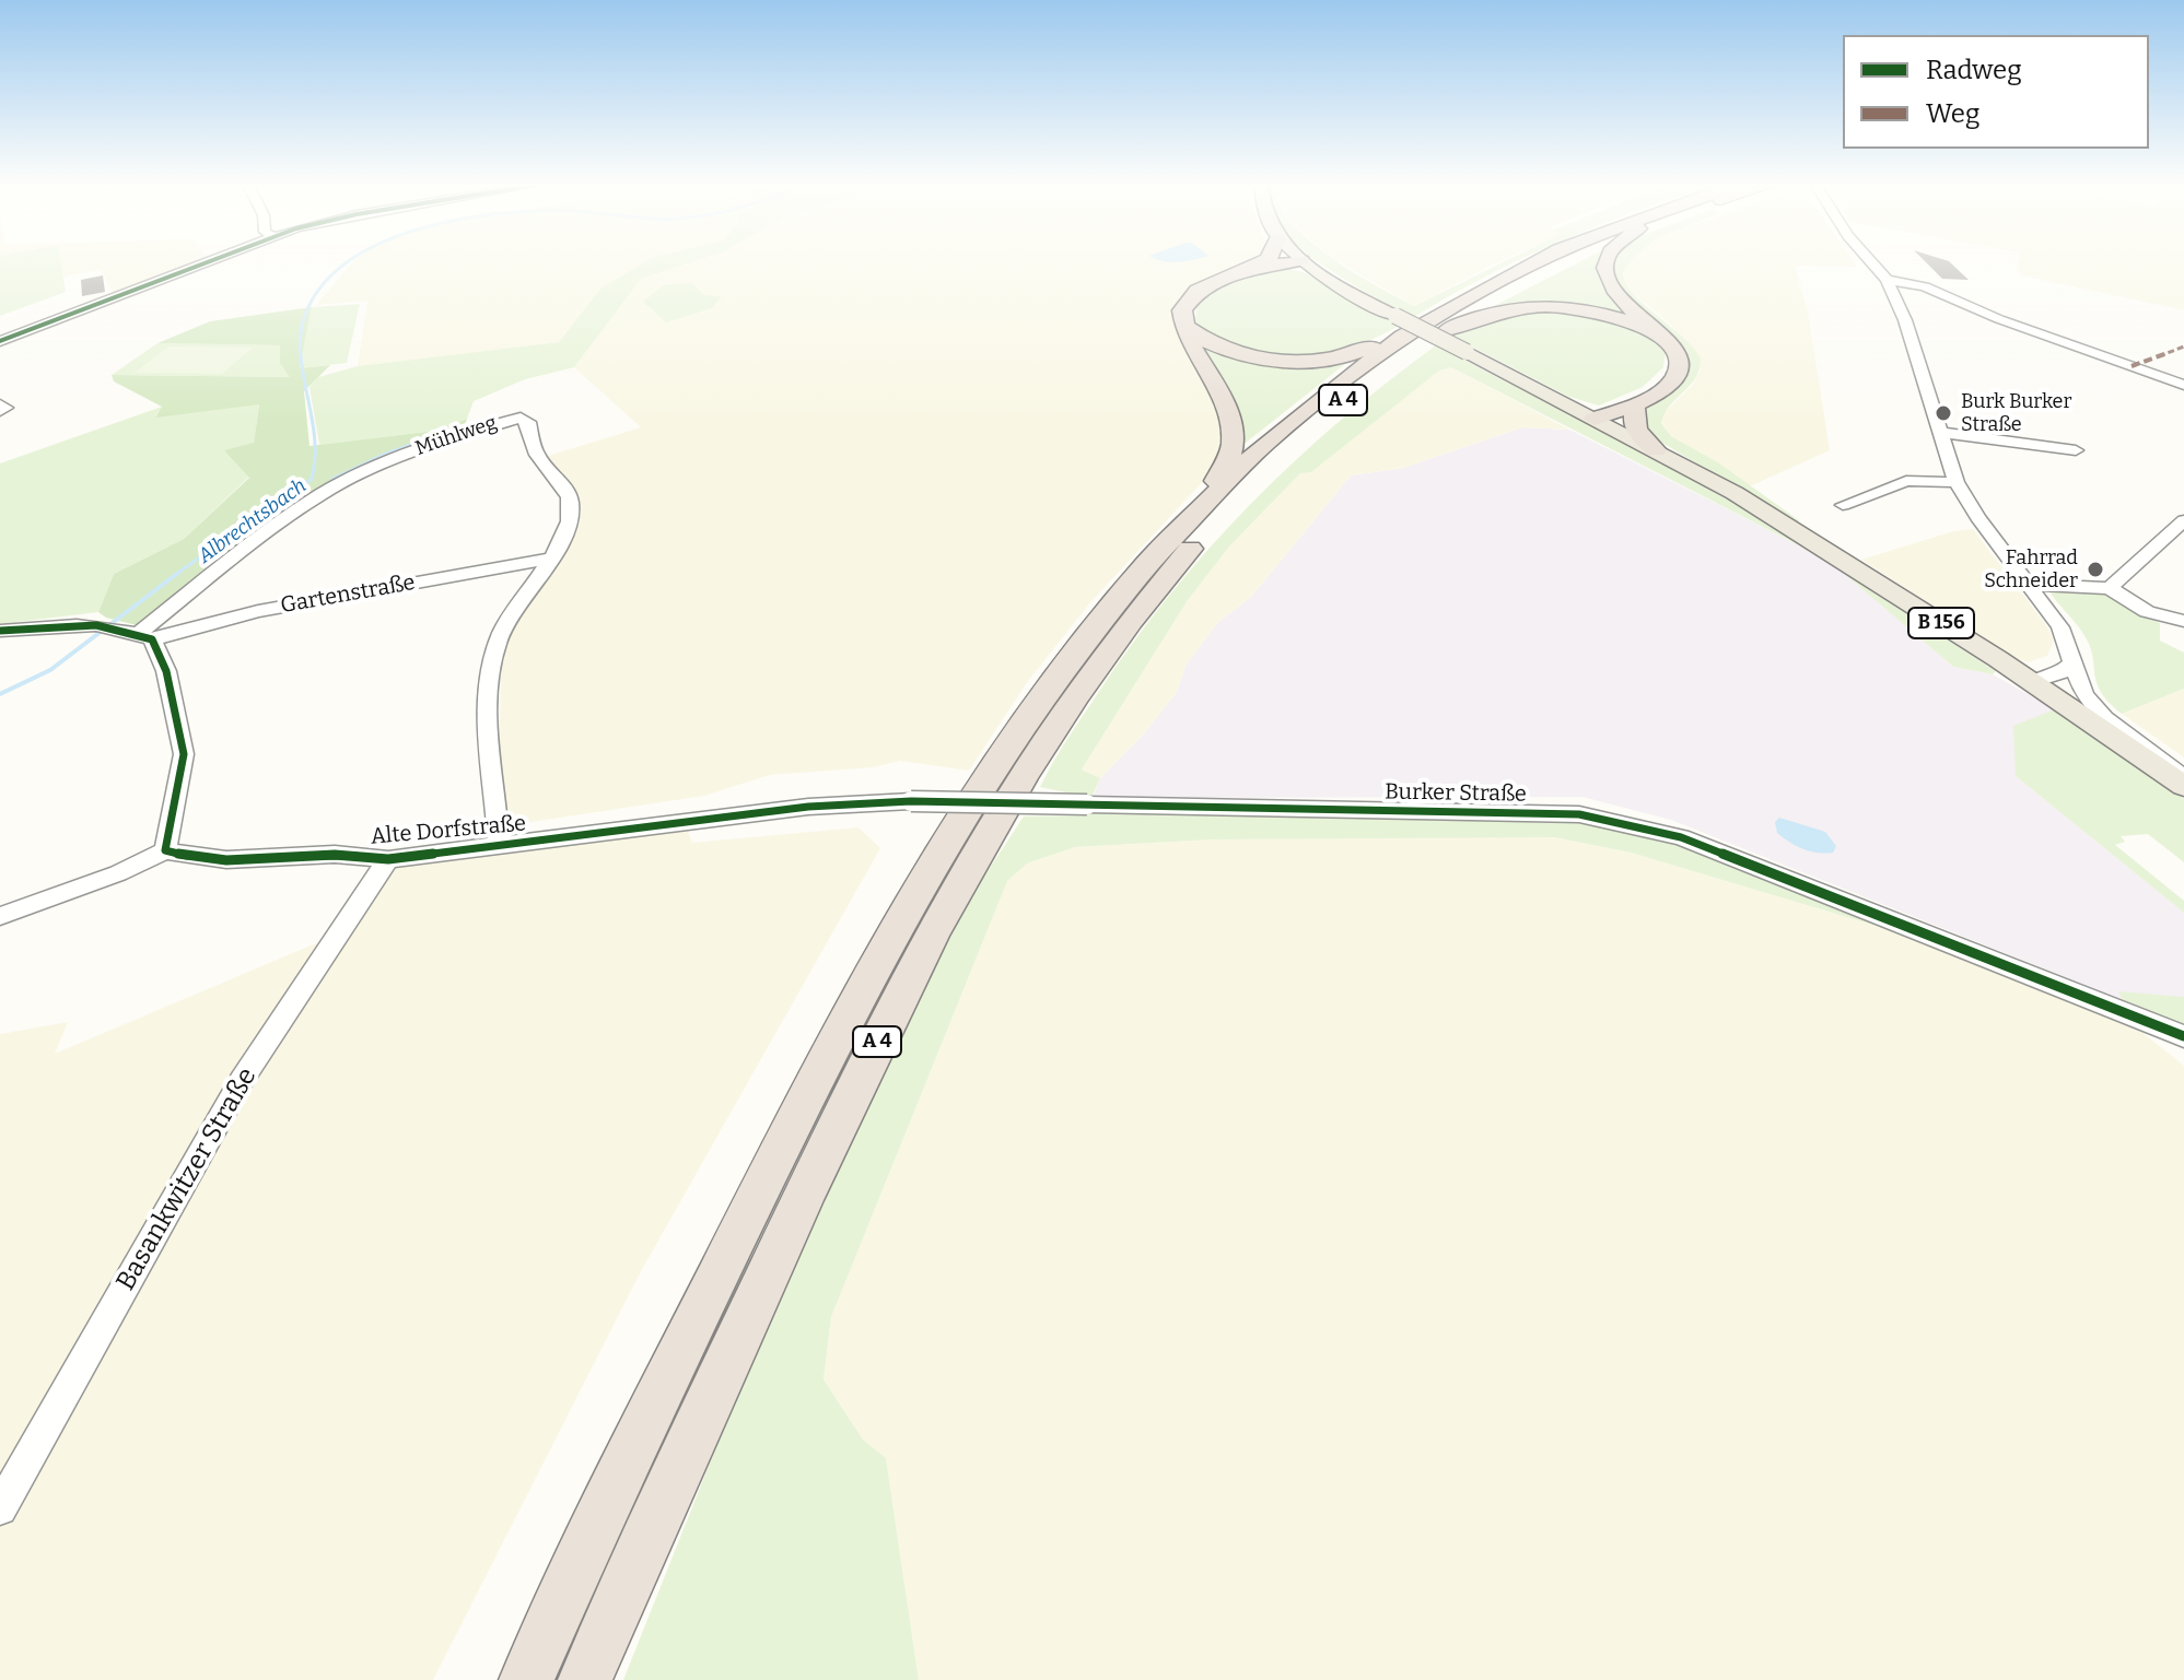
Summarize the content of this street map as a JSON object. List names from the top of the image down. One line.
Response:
{"streets":{"highway":["A 4"],"main road":["B 156"],"street":["Mühlweg","Gartenstraße","Burker Straße","Alte Dorfstraße","Basankwitzer Straße"]},"crossings":[["Mühlweg","Gartenstraße"],["Mühlweg","Alte Dorfstraße"],["Burker Straße","Alte Dorfstraße"],["Alte Dorfstraße","Basankwitzer Straße"]],"water":["Albrechtsbach"],"places":["Burk Burker Straße","Fahrrad Schneider"],"legend":["Radweg","Weg"]}
